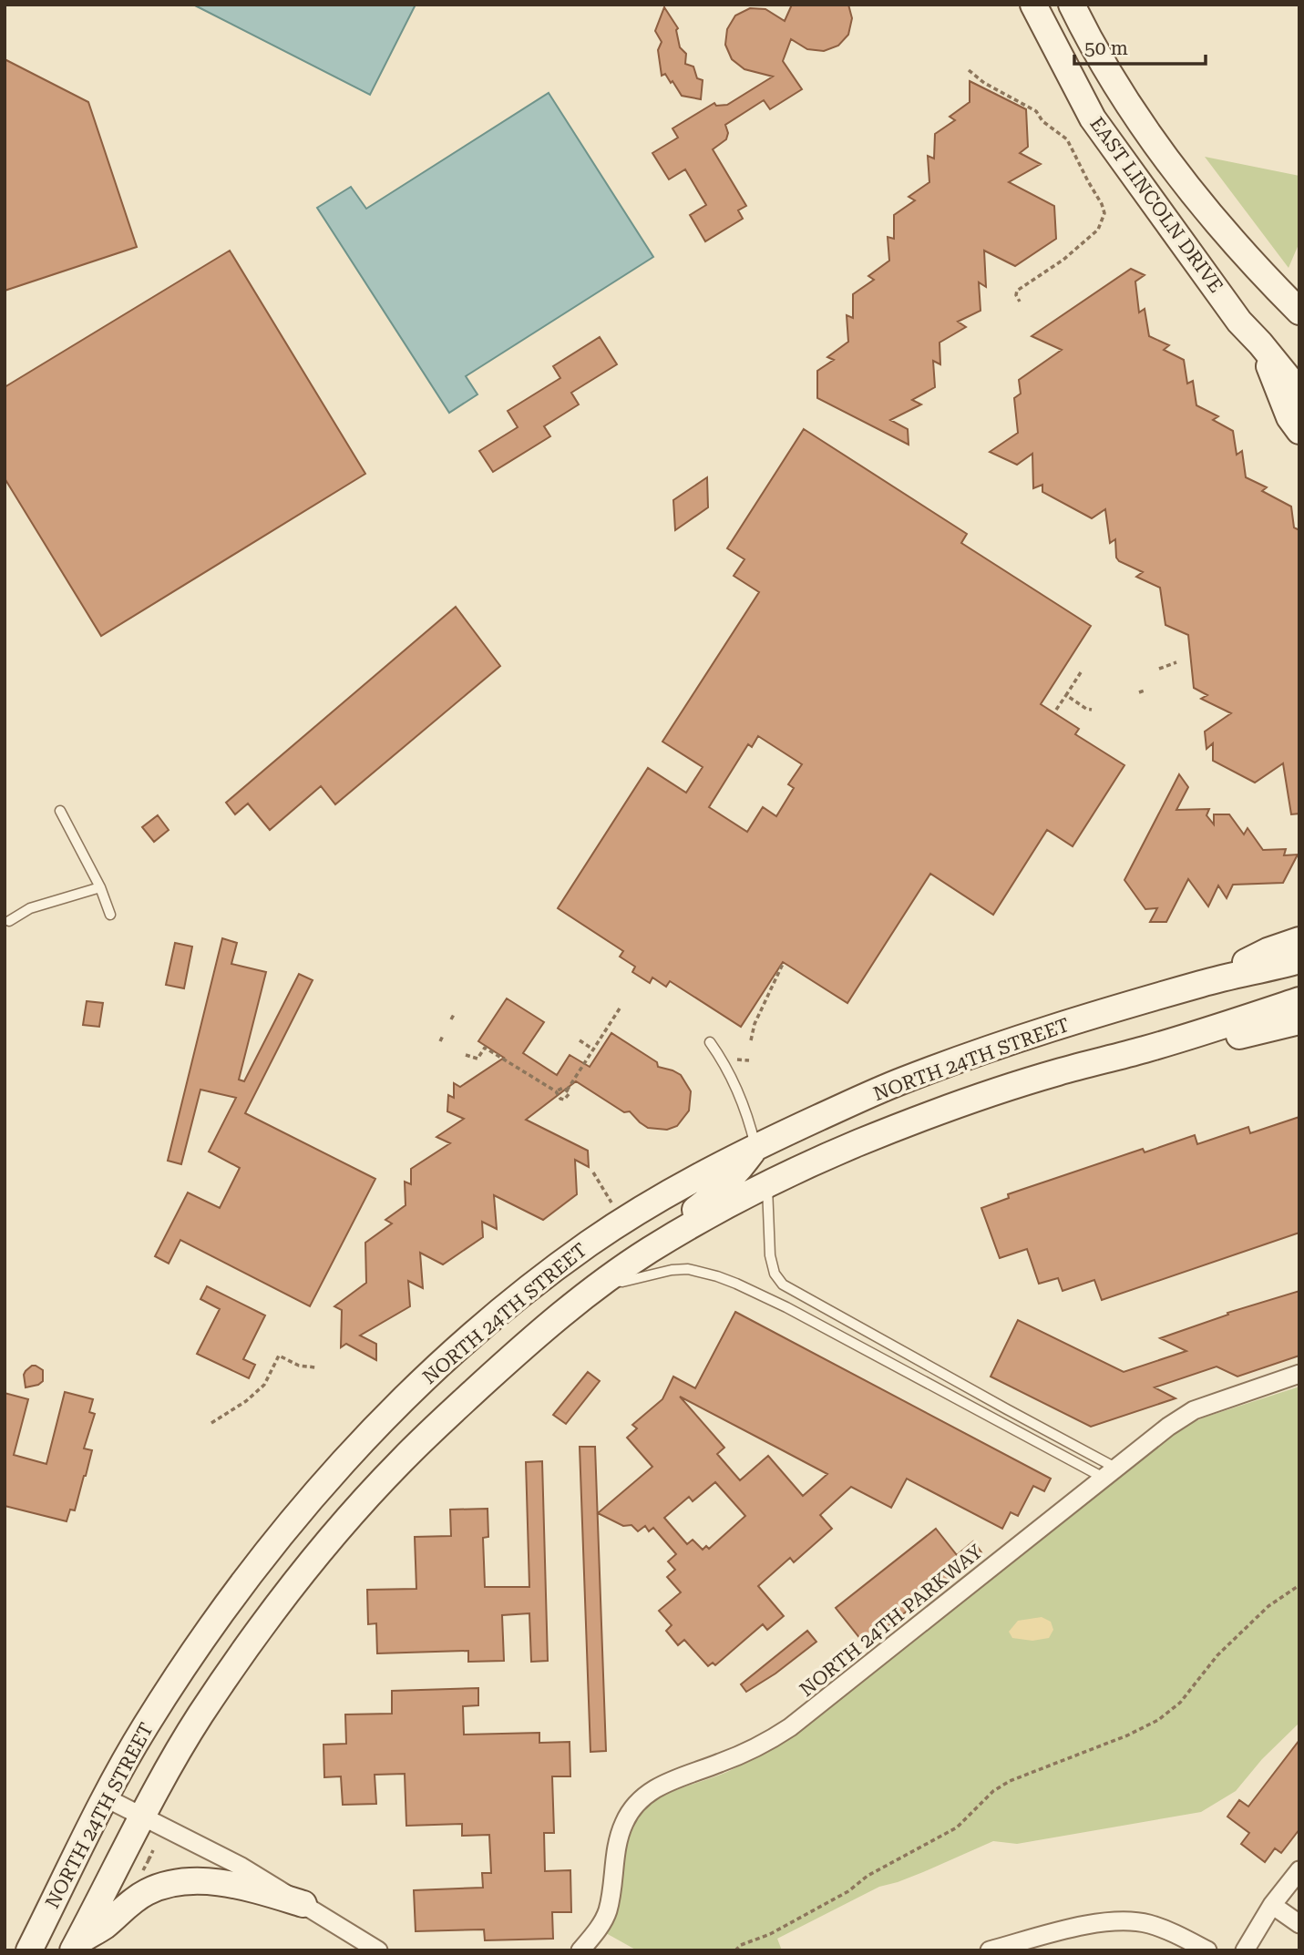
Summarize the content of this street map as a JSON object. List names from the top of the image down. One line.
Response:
{"streets":{"main road":["EAST LINCOLN DRIVE","NORTH 24TH STREET"],"street":["NORTH 24TH PARKWAY"]},"scale_bar":"50 m"}
